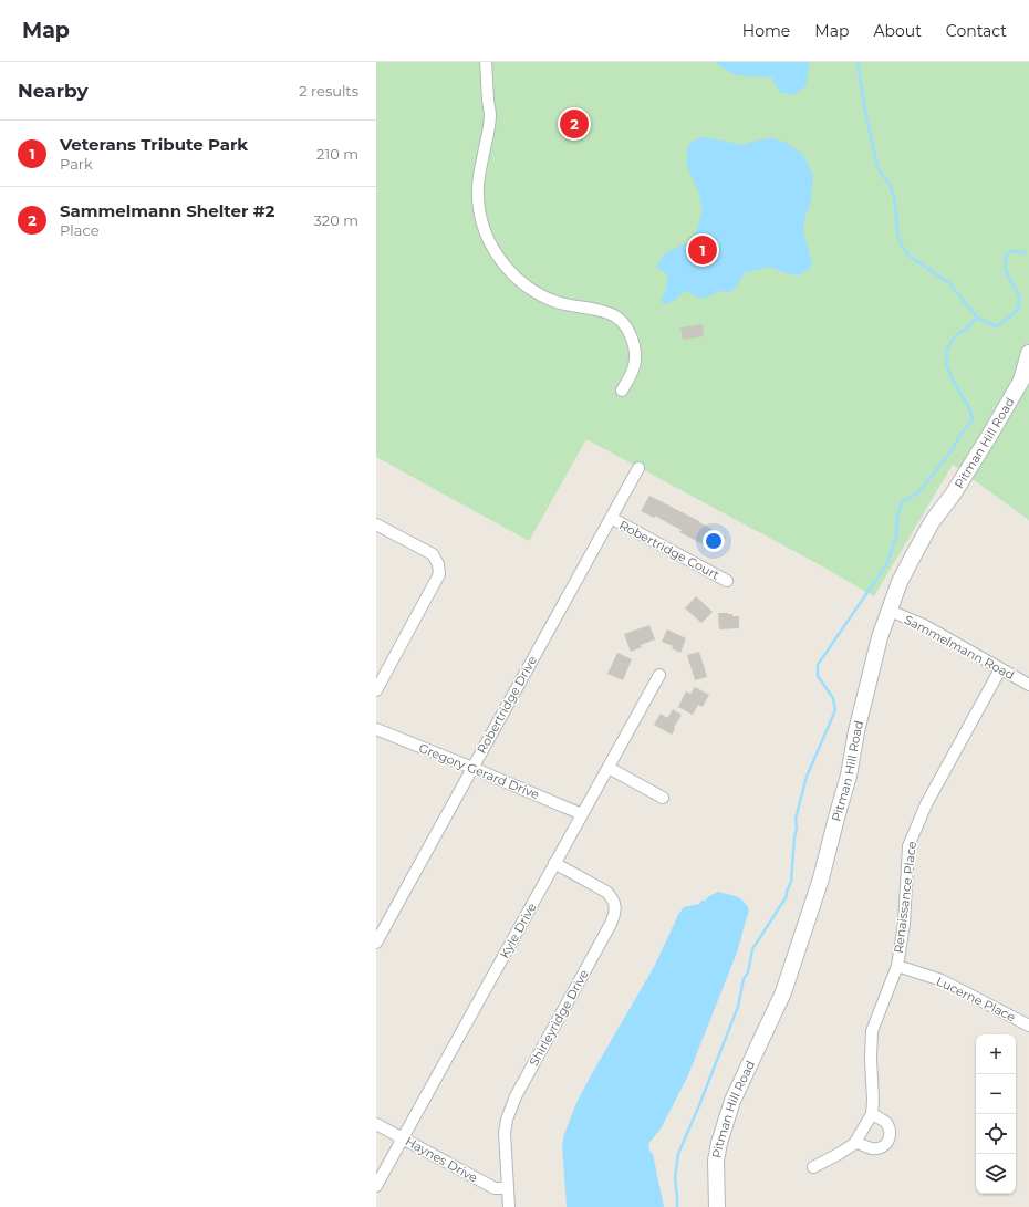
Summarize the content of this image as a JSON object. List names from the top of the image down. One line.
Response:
{"streets":{"main road":["Pitman Hill Road"],"street":["Robertridge Court","Sammelmann Road","Robertridge Drive","Gregory Gerard Drive","Renaissance Place","Kyle Drive","Lucerne Place","Shirleyridge Drive","Haynes Drive"]},"crossings":[["Pitman Hill Road","Sammelmann Road"],["Robertridge Court","Robertridge Drive"],["Sammelmann Road","Renaissance Place"],["Robertridge Drive","Gregory Gerard Drive"],["Gregory Gerard Drive","Kyle Drive"],["Renaissance Place","Lucerne Place"],["Kyle Drive","Shirleyridge Drive"],["Kyle Drive","Haynes Drive"],["Shirleyridge Drive","Haynes Drive"]],"page":{"header":"Map","nav":["Home","Map","About","Contact"],"heading":["Nearby","2 results"],"pins":["2","1"],"list":[{"mark":"1","name":"Veterans Tribute Park","note":"Park","value":"210 m"},{"mark":"2","name":"Sammelmann Shelter #2","note":"Place","value":"320 m"}],"map_buttons":["+","−"]}}
